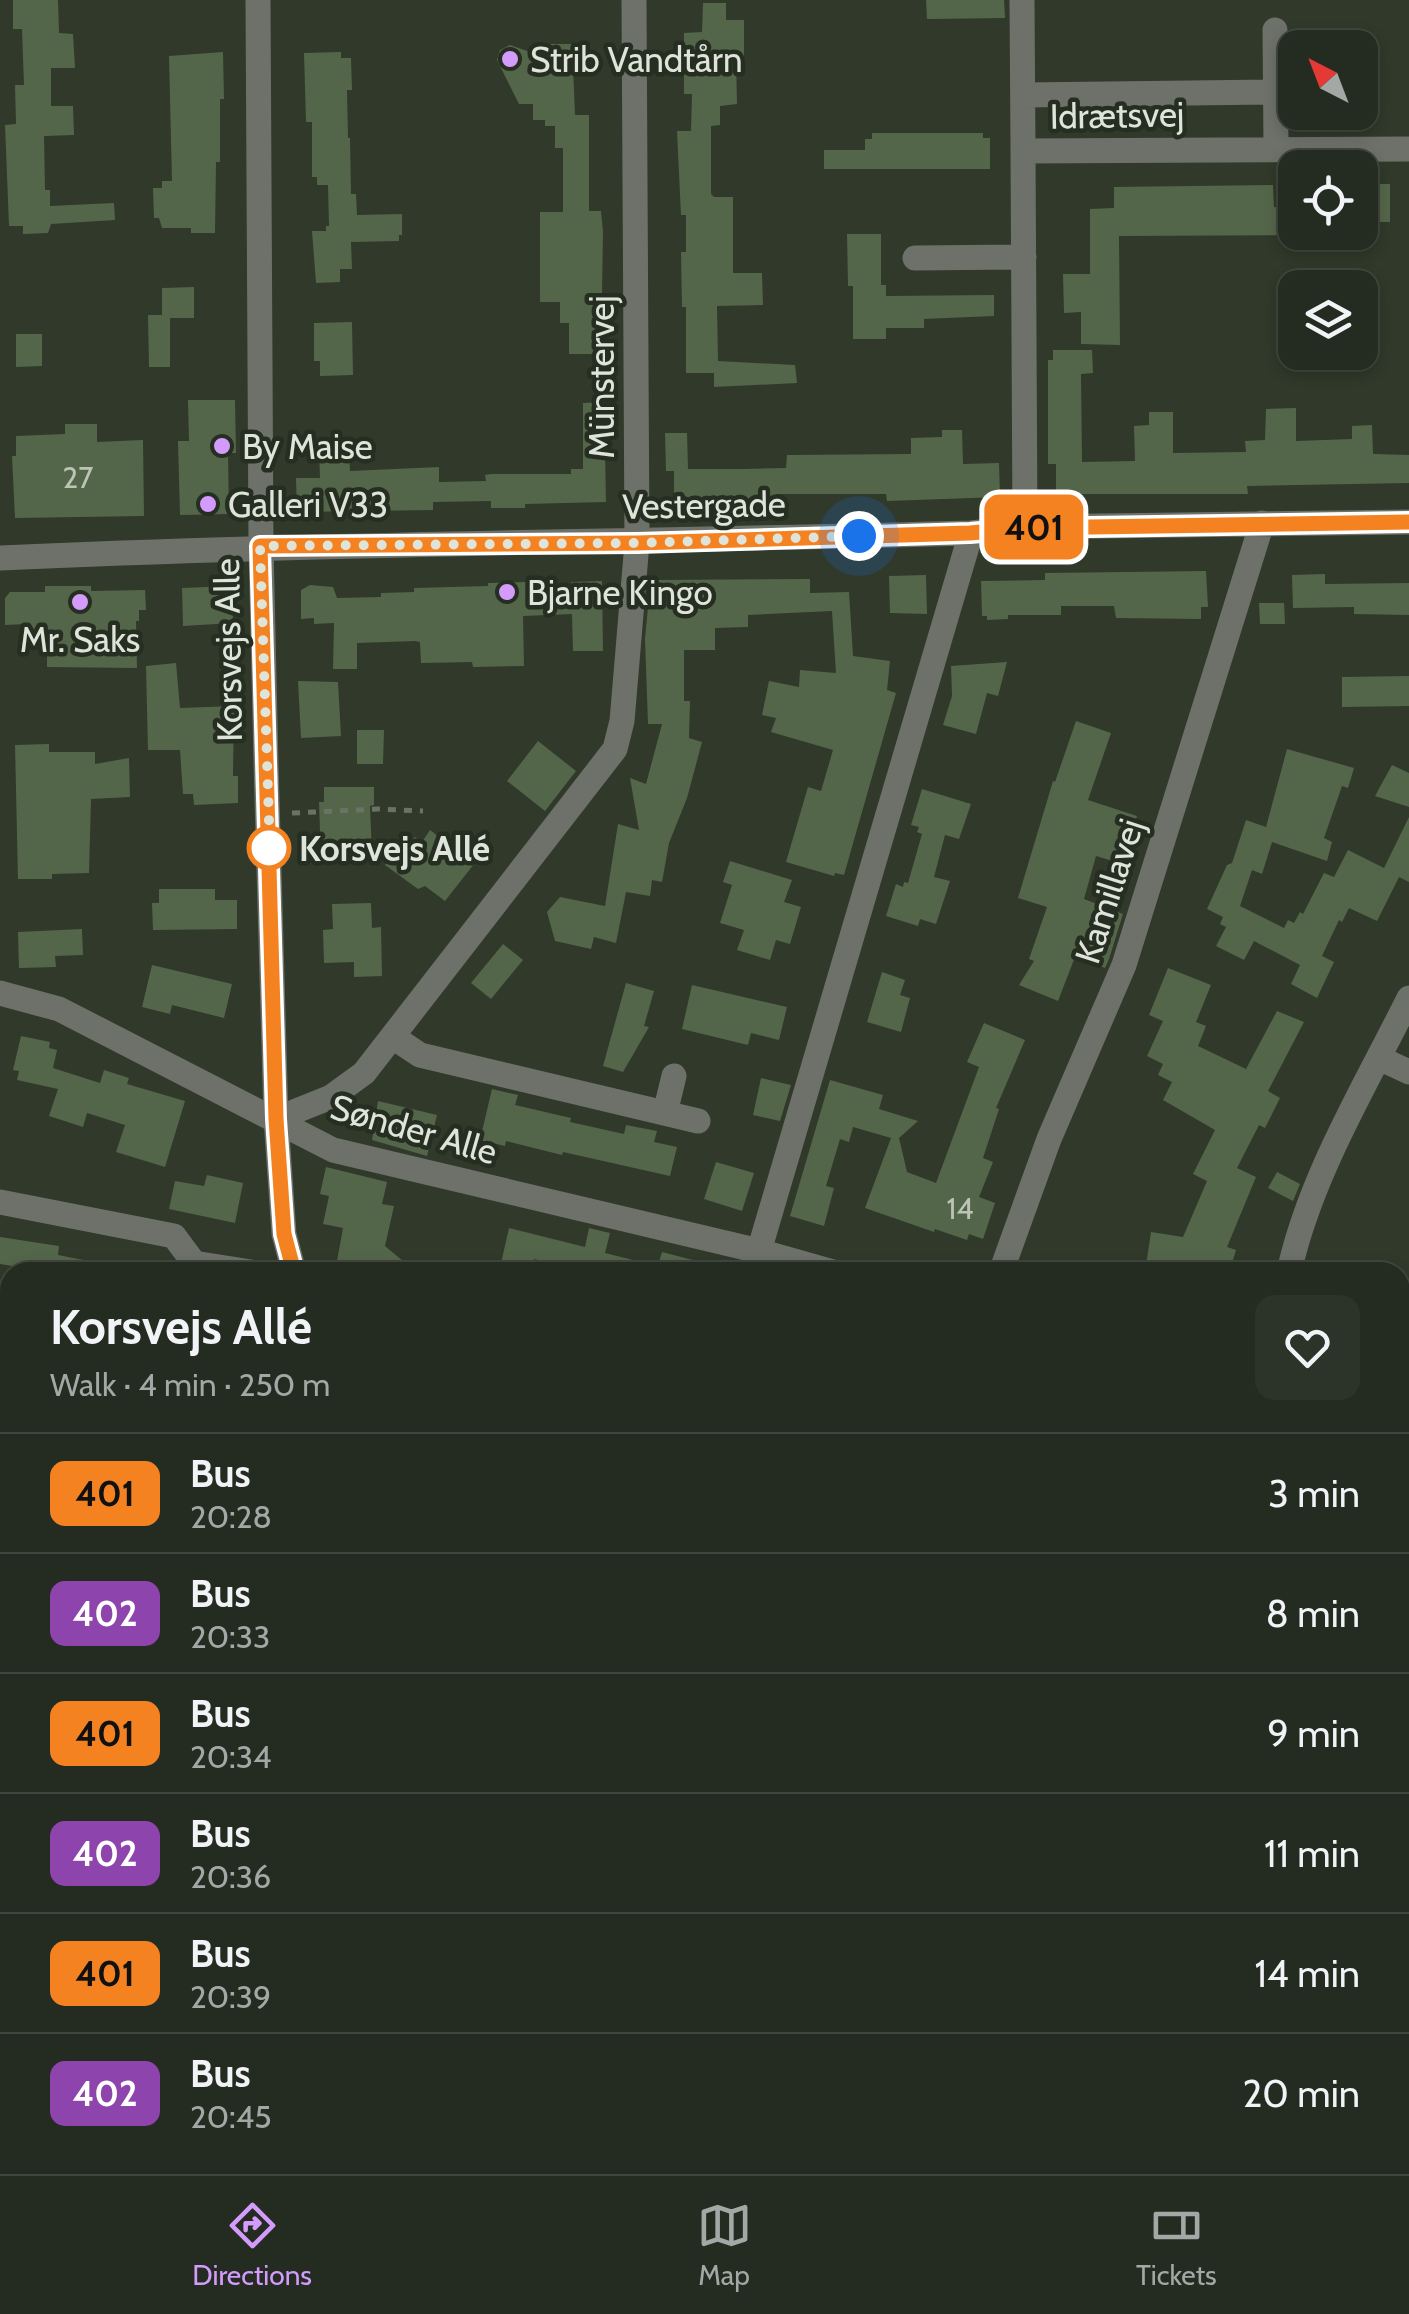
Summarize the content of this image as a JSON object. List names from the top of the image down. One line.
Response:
{"streets":{"street":["Idrætsvej","Münstervej","Vestergade","Korsvejs Alle","Kamillavej","Sønder Alle"]},"crossings":[["Idrætsvej","Vestergade"],["Münstervej","Vestergade"],["Münstervej","Korsvejs Alle"],["Münstervej","Sønder Alle"],["Vestergade","Korsvejs Alle"],["Vestergade","Kamillavej"],["Korsvejs Alle","Sønder Alle"]],"places":["Strib Vandtårn","By Maise","Galleri V33","Bjarne Kingo","Mr. Saks","Korsvejs Allé"],"lines":["bus line 401"],"house_numbers":["27","14"],"north":"top left","page":{"on_map":"401","heading":["Korsvejs Allé","Walk · 4 min · 250 m"],"list":[{"mark":"401","name":"Bus","note":"20:28","value":"3 min"},{"mark":"402","name":"Bus","note":"20:33","value":"8 min"},{"mark":"401","name":"Bus","note":"20:34","value":"9 min"},{"mark":"402","name":"Bus","note":"20:36","value":"11 min"},{"mark":"401","name":"Bus","note":"20:39","value":"14 min"},{"mark":"402","name":"Bus","note":"20:45","value":"20 min"}],"tabs":["Directions","Map","Tickets"]}}
